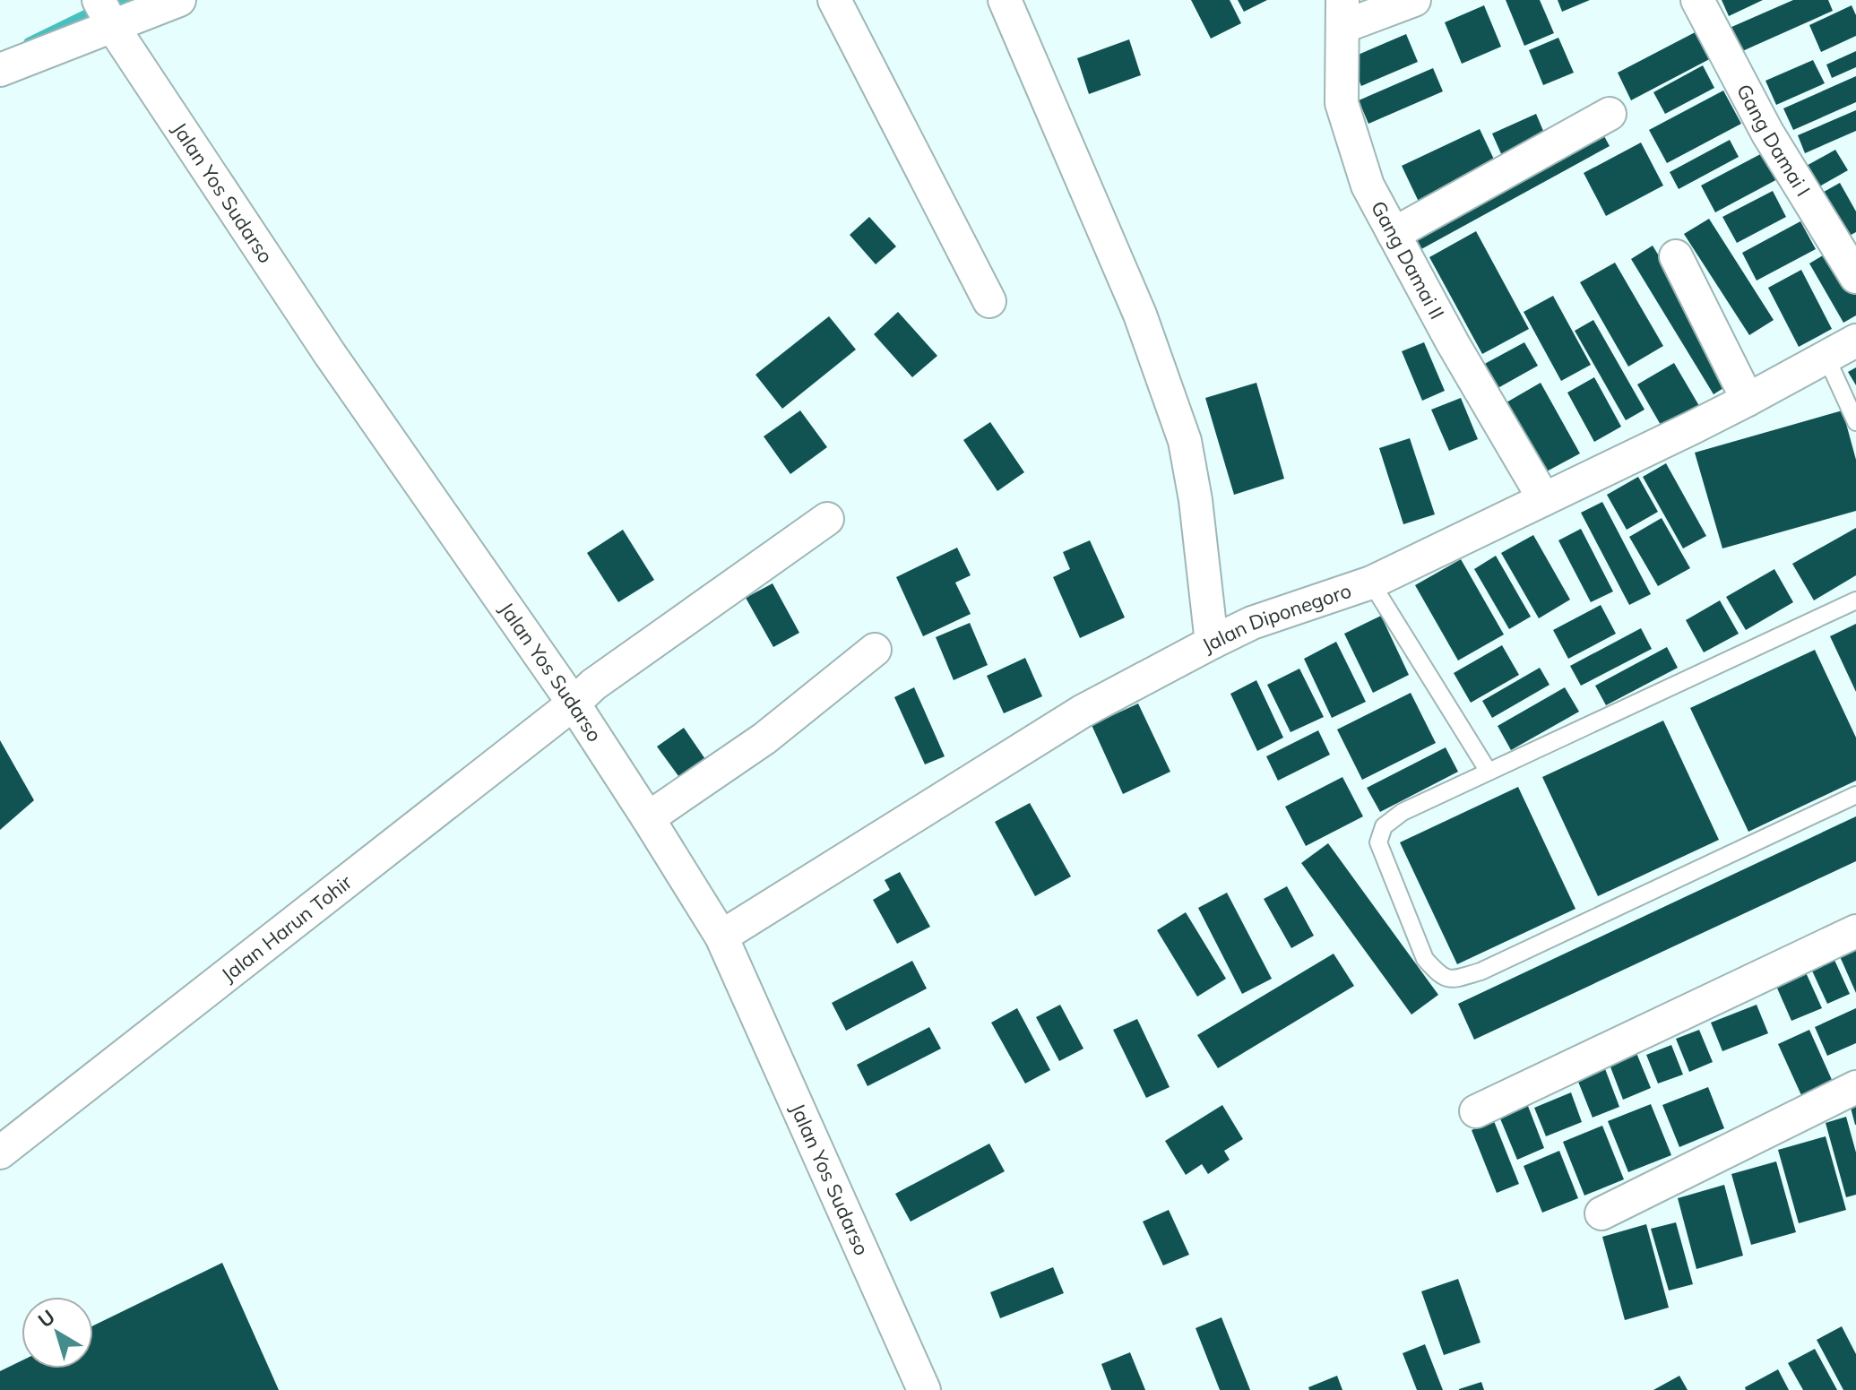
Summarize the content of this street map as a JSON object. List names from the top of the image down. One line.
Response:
{"streets":{"street":["Gang Damai I","Jalan Yos Sudarso","Gang Damai II","Jalan Diponegoro","Jalan Harun Tohir"]},"crossings":[["Jalan Yos Sudarso","Jalan Diponegoro"],["Jalan Yos Sudarso","Jalan Harun Tohir"],["Gang Damai II","Jalan Diponegoro"]],"north":"top left"}
